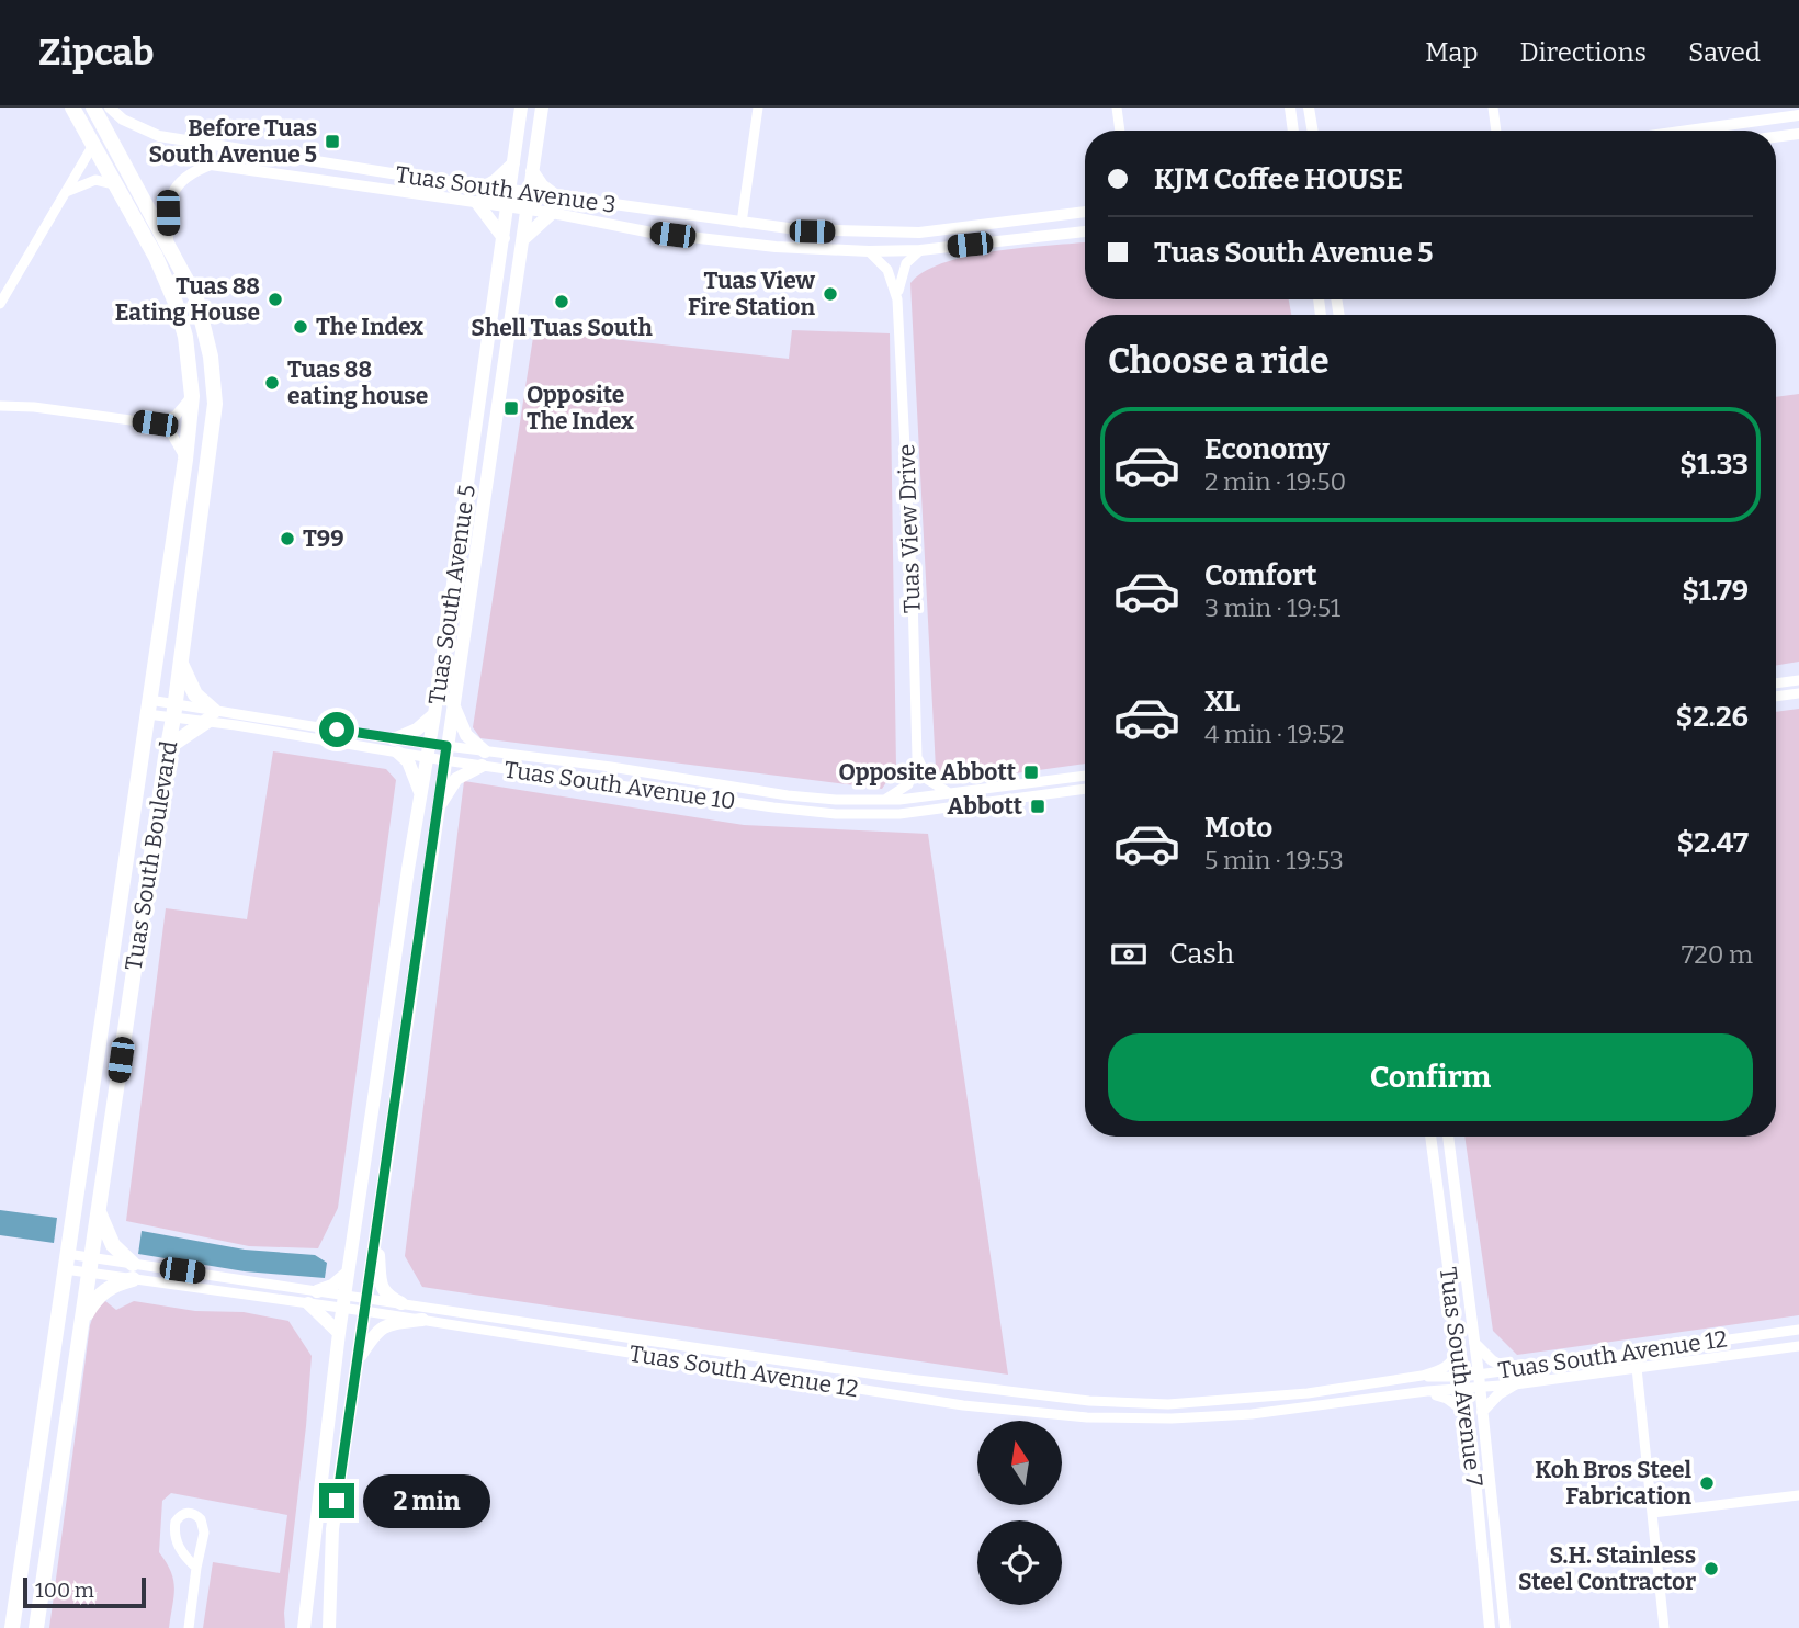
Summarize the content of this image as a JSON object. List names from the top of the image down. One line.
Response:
{"streets":{"main road":["Tuas South Avenue 5","Tuas South Boulevard"],"street":["Tuas South Avenue 3","Tuas View Drive","Tuas South Avenue 10","Tuas South Avenue 12","Tuas South Avenue 7"]},"crossings":[["Tuas South Avenue 3","Tuas View Drive"],["Tuas South Avenue 3","Tuas South Avenue 5"],["Tuas South Avenue 3","Tuas South Boulevard"],["Tuas South Avenue 5","Tuas South Avenue 10"],["Tuas South Avenue 5","Tuas South Avenue 12"],["Tuas South Avenue 10","Tuas South Boulevard"],["Tuas South Boulevard","Tuas South Avenue 12"],["Tuas South Avenue 12","Tuas South Avenue 7"]],"places":{"transit":["Before Tuas South Avenue 5","Opposite The Index","Opposite Abbott","Abbott"],"other":["Tuas View Fire Station","Tuas 88 Eating House","Shell Tuas South","The Index","Tuas 88 eating house","T99","Koh Bros Steel Fabrication","S.H. Stainless Steel Contractor"]},"scale_bar":"100 m","north":"top","page":{"header":"Zipcab","nav":["Map","Directions","Saved"],"banner":["KJM Coffee HOUSE","Tuas South Avenue 5"],"heading":"Choose a ride","list":[{"name":"Economy","note":"2 min · 19:50","value":"$1.33"},{"name":"Comfort","note":"3 min · 19:51","value":"$1.79"},{"name":"XL","note":"4 min · 19:52","value":"$2.26"},{"name":"Moto","note":"5 min · 19:53","value":"$2.47"}],"pay":["Cash","720 m"],"buttons":"Confirm","bubble":"2 min","scale":"100 m"}}
